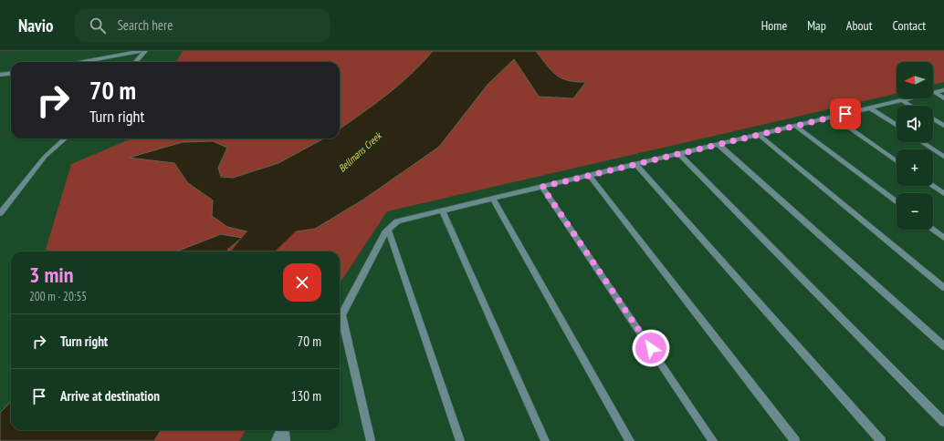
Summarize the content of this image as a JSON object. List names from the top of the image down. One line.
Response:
{"water":["Bellmans Creek"],"north":"left","page":{"header":"Navio","search":"Search here","nav":["Home","Map","About","Contact"],"map_buttons":["+","−"],"turn":["70 m","Turn right"],"heading":["3 min","200 m · 20:55"],"list":[{"name":"Turn right","value":"70 m"},{"name":"Arrive at destination","value":"130 m"}]}}
